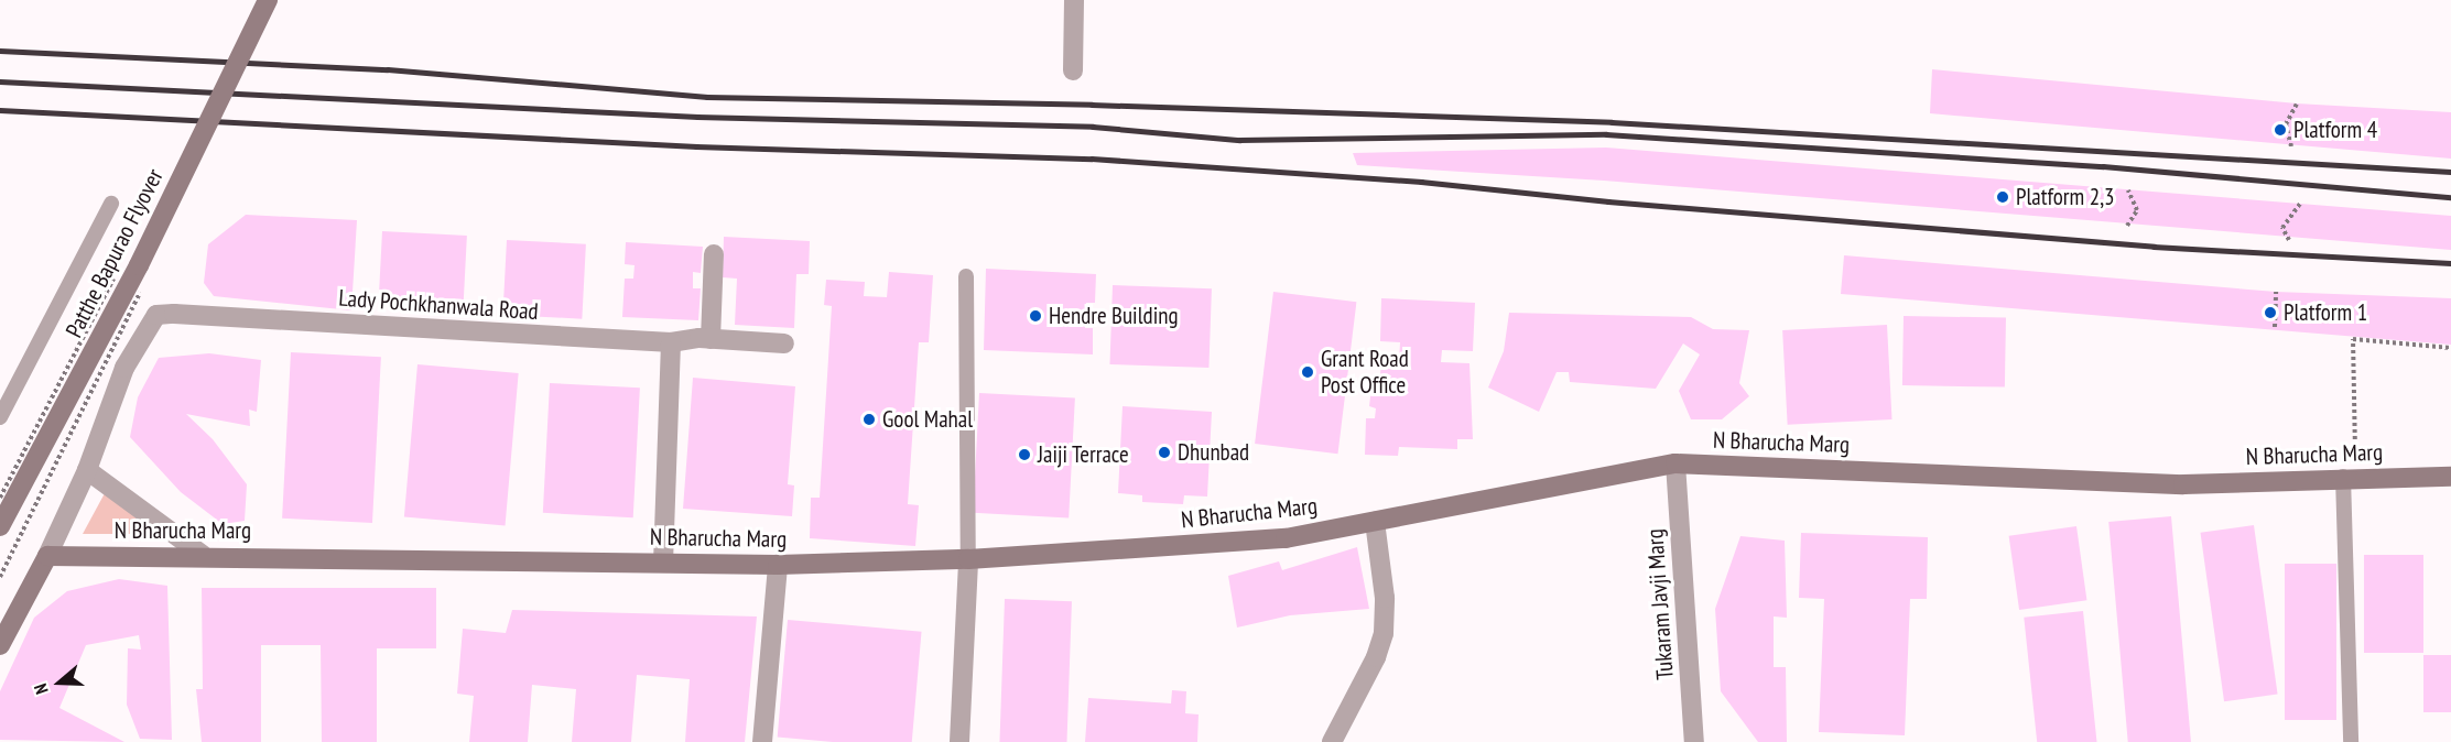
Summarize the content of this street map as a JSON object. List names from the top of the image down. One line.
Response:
{"streets":{"street":["Patthe Bapurao Flyover","Lady Pochkhanwala Road","N Bharucha Marg","Tukaram Javji Marg"]},"crossings":[["Lady Pochkhanwala Road","N Bharucha Marg"],["N Bharucha Marg","Tukaram Javji Marg"]],"places":["Platform 4","Platform 2,3","Platform 1","Hendre Building","Grant Road Post Office","Gool Mahal","Dhunbad","Jaiji Terrace"],"north":"left"}
